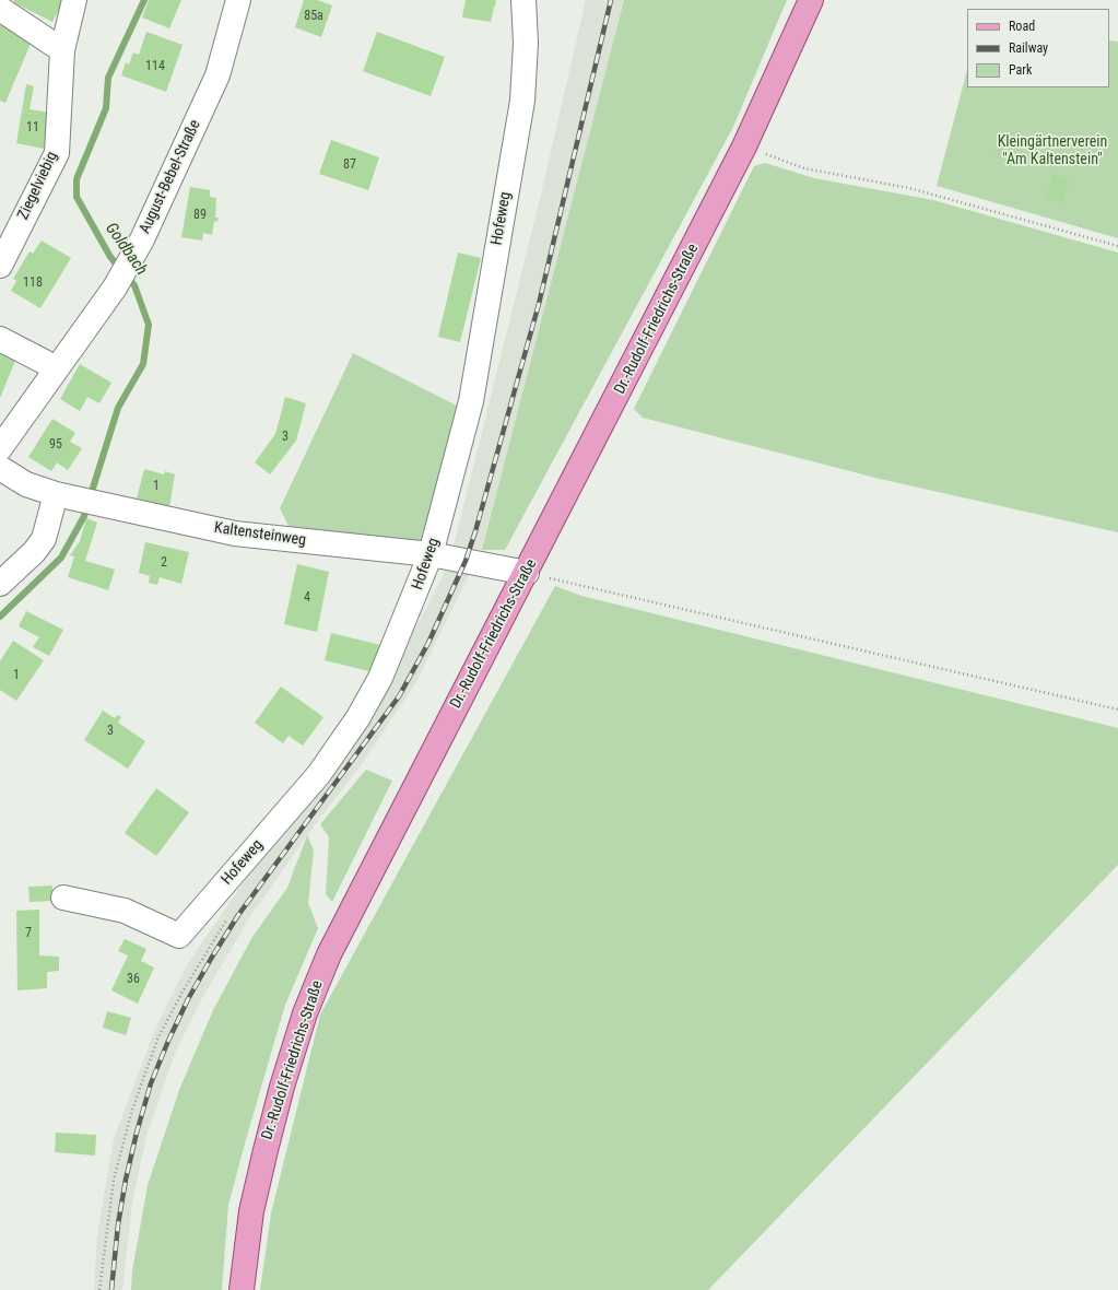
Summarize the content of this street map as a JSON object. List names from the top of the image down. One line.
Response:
{"streets":{"main road":["Dr.-Rudolf-Friedrichs-Straße"],"street":["August-Bebel-Straße","Ziegelviebig","Hofeweg","Kaltensteinweg"]},"crossings":[["Hofeweg","Kaltensteinweg"],["Dr.-Rudolf-Friedrichs-Straße","Kaltensteinweg"]],"water":["Goldbach"],"parks":["Kleingärtnerverein \"Am Kaltenstein\""],"house_numbers":["85a","114","11","87","89","118","3","95","1","2","4","1","3","7","36"],"legend":["Road","Railway","Park"]}
